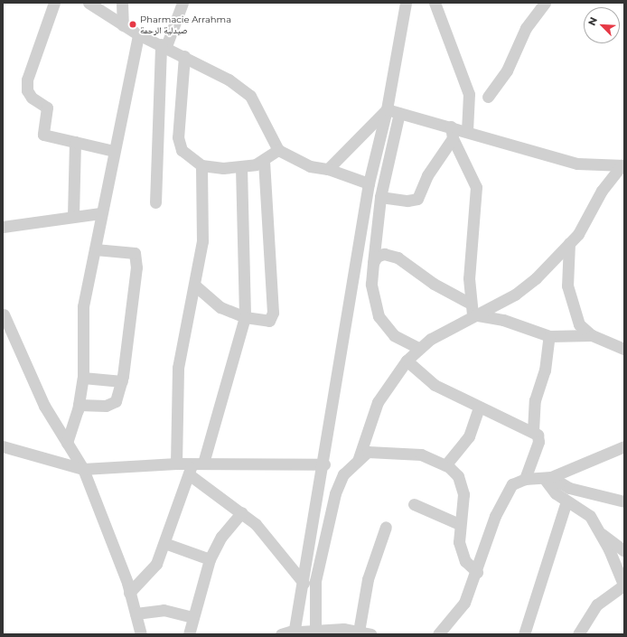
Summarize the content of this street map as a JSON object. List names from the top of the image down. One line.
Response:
{"places":["Pharmacie Arrahma صيدلية الرحمة"],"north":"top left"}
